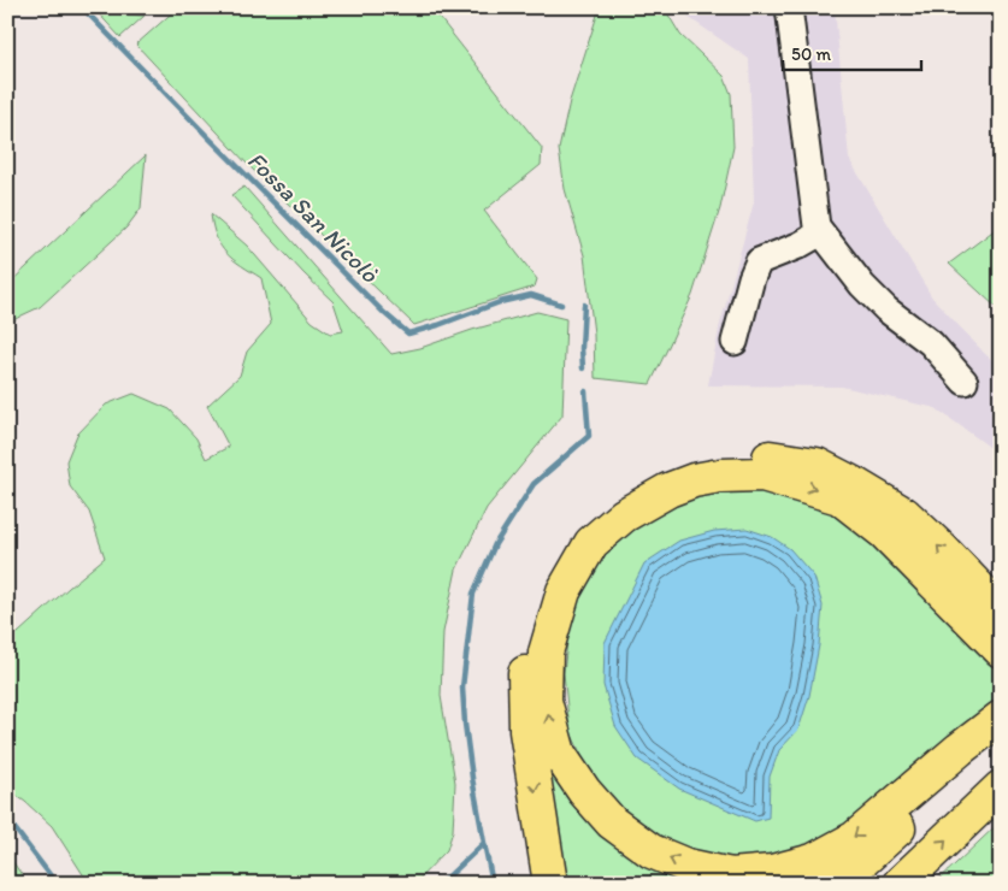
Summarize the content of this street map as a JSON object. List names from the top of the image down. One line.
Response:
{"water":["Fossa San Nicolò"],"scale_bar":"50 m"}
